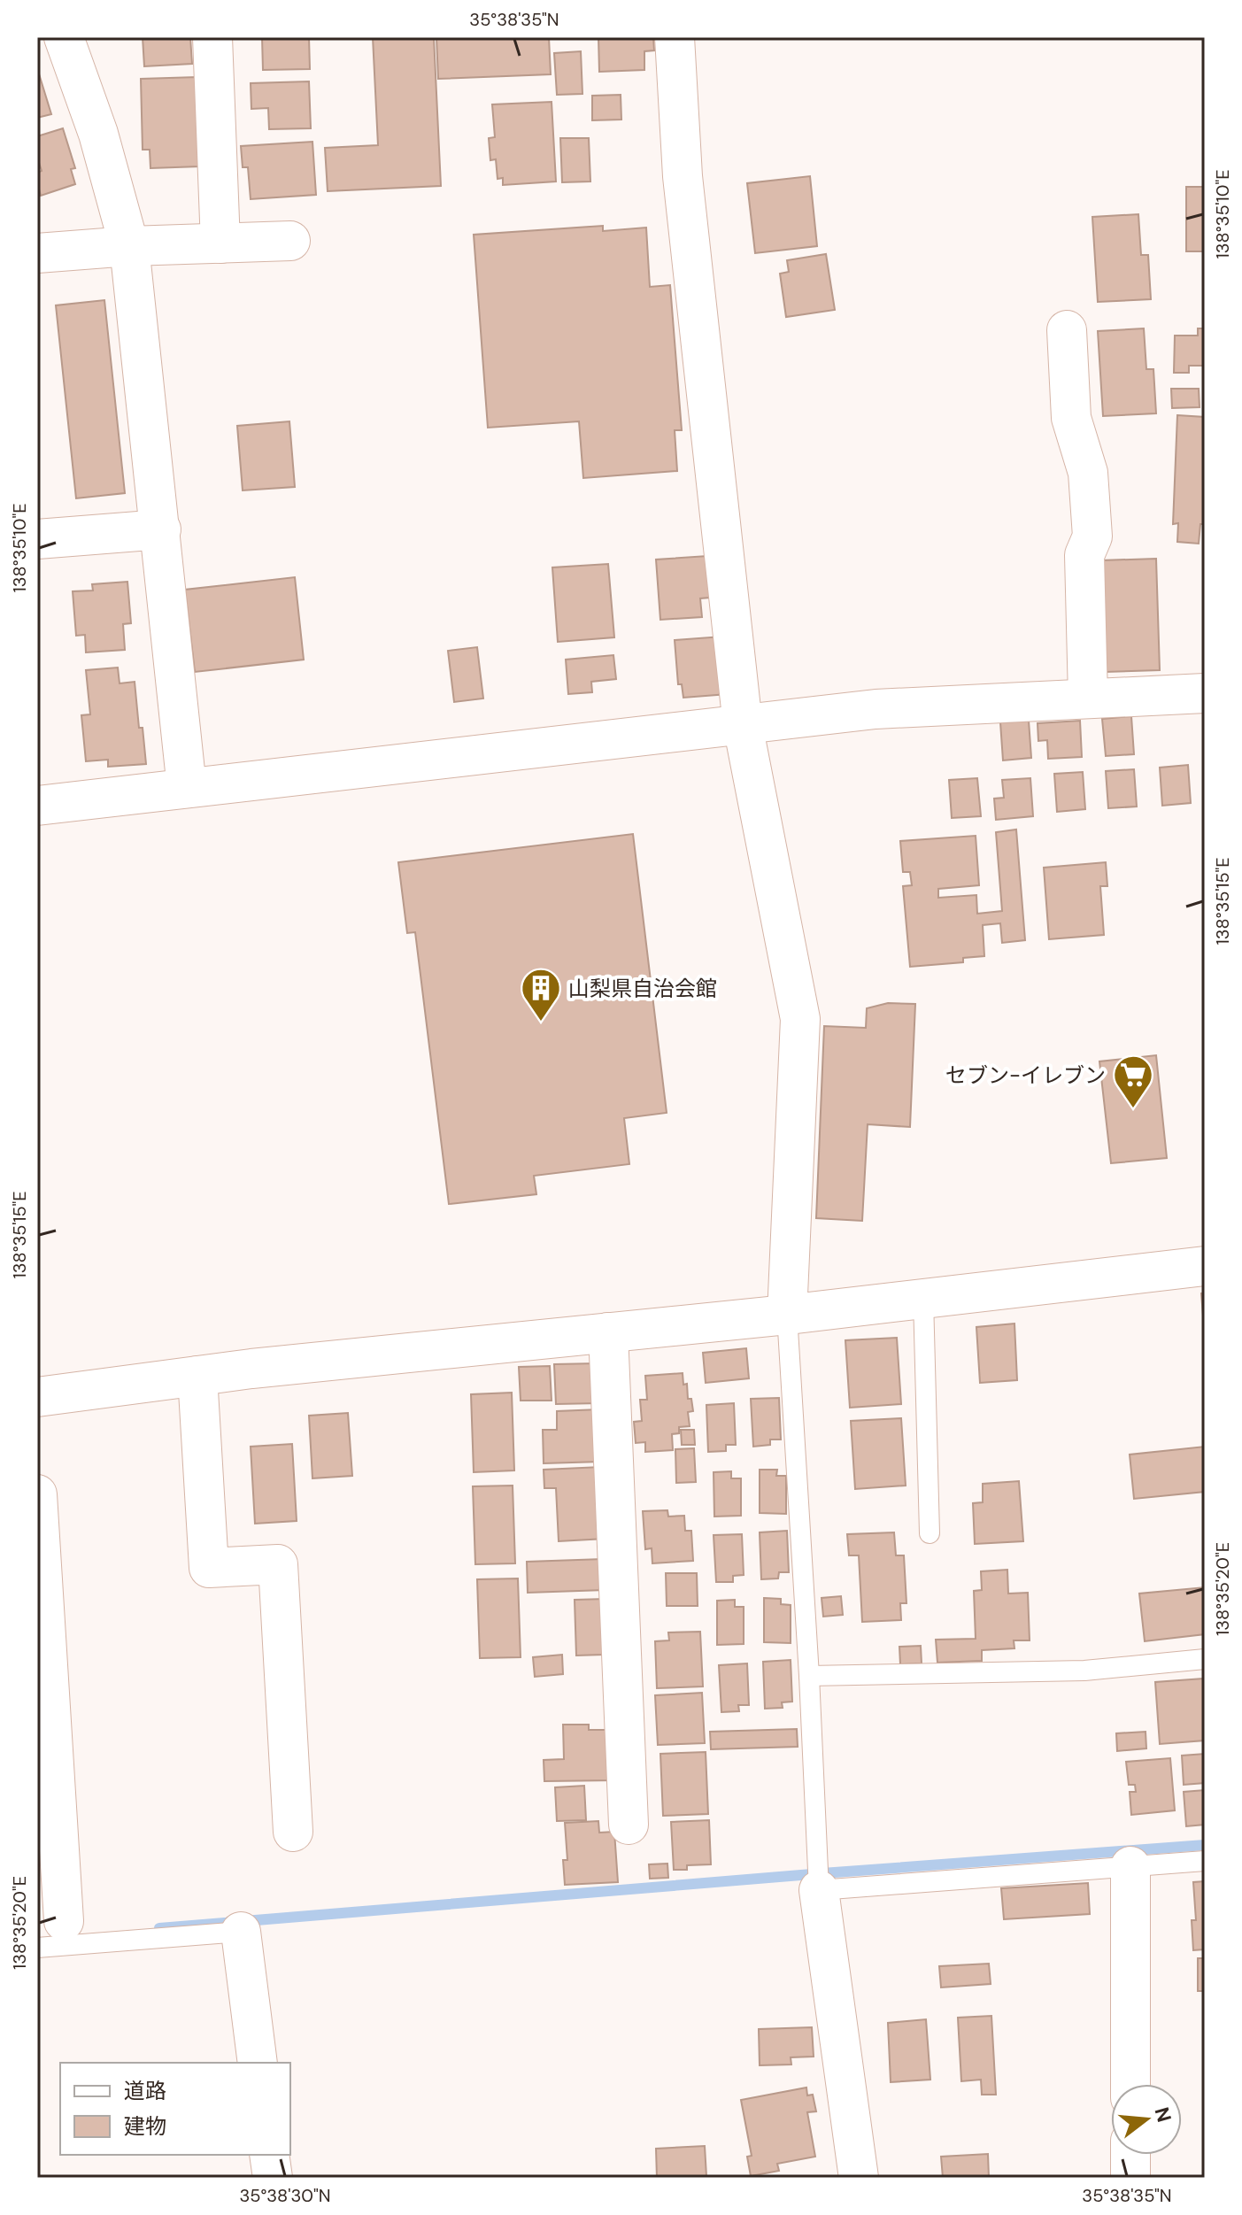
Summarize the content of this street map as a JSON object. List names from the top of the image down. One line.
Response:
{"places":{"building":["山梨県自治会館"],"supermarket":["セブン-イレブン"]},"legend":["道路","建物"],"north":"right","coordinates":["35°38'35\"N","138°35'10\"E","138°35'15\"E","138°35'20\"E","35°38'30\"N"]}
